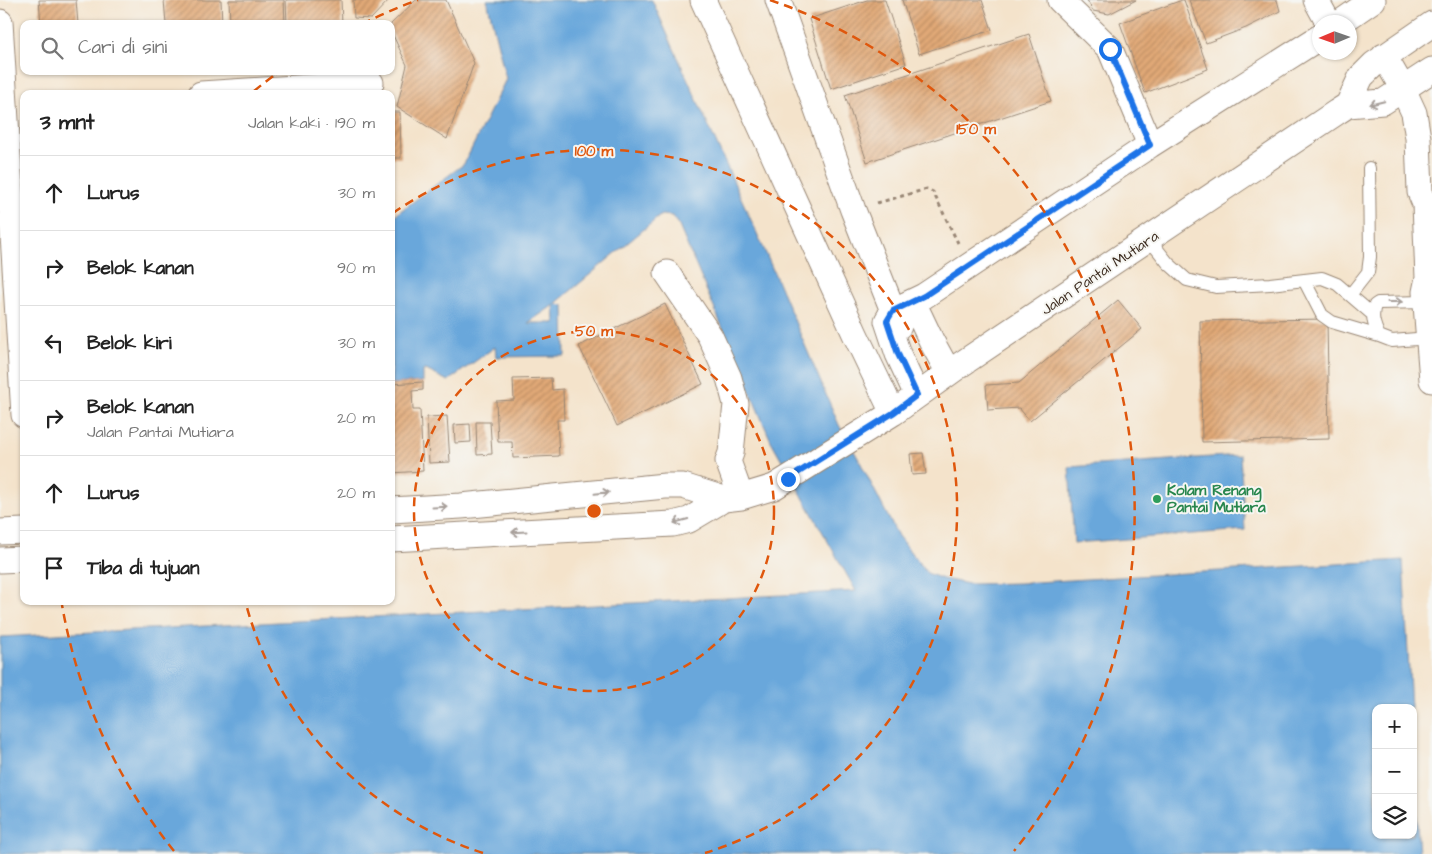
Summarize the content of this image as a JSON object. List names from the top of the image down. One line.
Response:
{"streets":{"street":["Jalan Pantai Mutiara"]},"places":["Kolam Renang Pantai Mutiara"],"north":"left","page":{"search":"Cari di sini","heading":["3 mnt","Jalan kaki · 190 m"],"list":[["Lurus","30 m"],["Belok kanan","90 m"],["Belok kiri","30 m"],["Belok kanan","Jalan Pantai Mutiara","20 m"],["Lurus","20 m"],"Tiba di tujuan"],"map_buttons":["+","−"]},"rings":["150 m","100 m","50 m"]}
